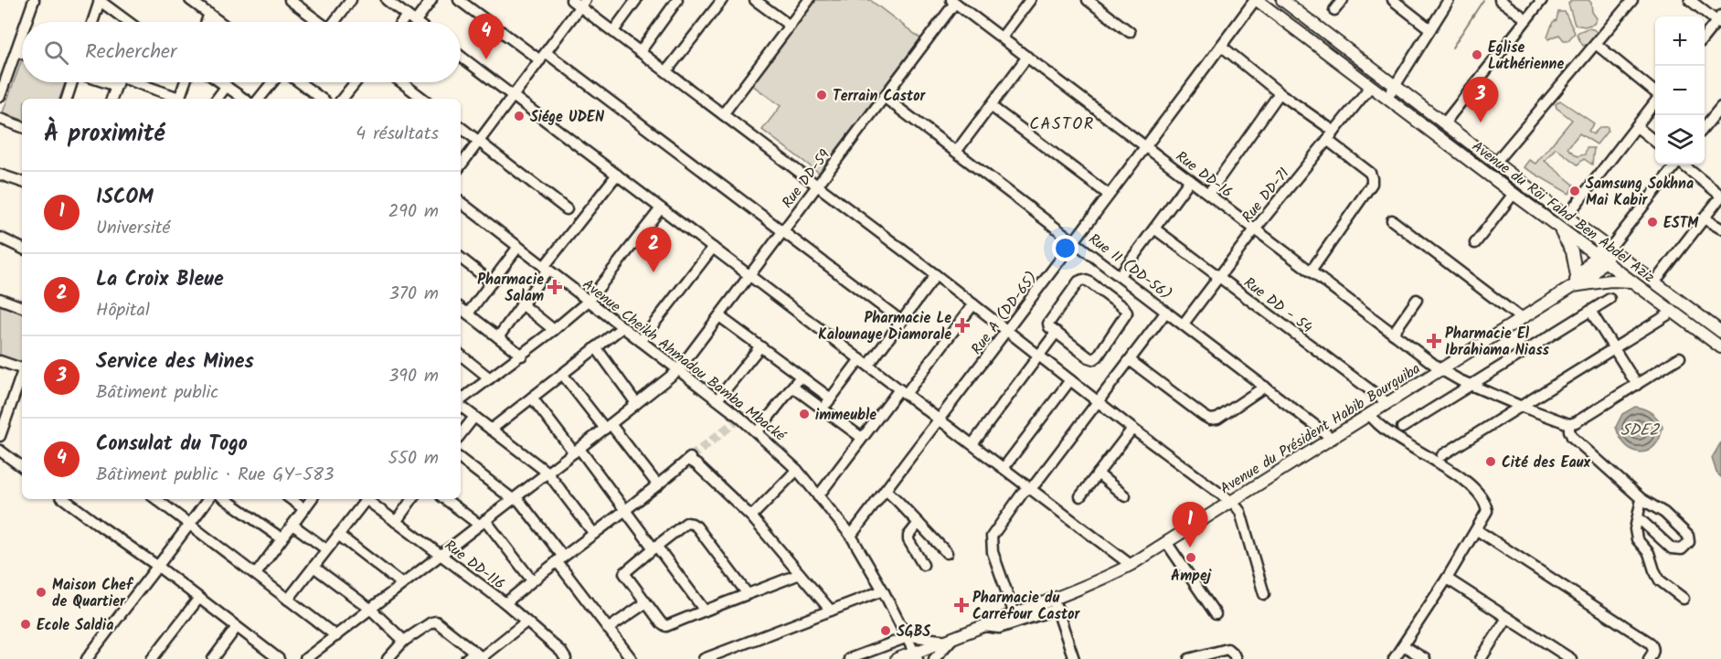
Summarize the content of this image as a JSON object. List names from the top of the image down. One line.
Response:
{"streets":{"main road":["Avenue du Roi Fahd Ben Abdel Aziz","Avenue du Président Habib Bourguiba"],"street":["Rue DD-16","Rue DD-59","Rue DD-71","Rue II (DD-56)","Rue DD - 54","Rue A (DD-65)","Avenue Cheikh Ahmadou Bamba Mbacké","Rue DD-116"]},"crossings":[["Rue DD-16","Rue DD-59"],["Rue DD-16","Rue DD-71"],["Rue DD-16","Rue A (DD-65)"],["Rue DD-16","Avenue du Président Habib Bourguiba"],["Rue DD-59","Rue II (DD-56)"],["Rue DD-59","Avenue Cheikh Ahmadou Bamba Mbacké"],["Rue DD-59","Rue DD-116"],["Rue DD-71","Avenue du Roi Fahd Ben Abdel Aziz"],["Rue DD-71","Rue II (DD-56)"],["Rue DD-71","Rue DD - 54"],["Avenue du Roi Fahd Ben Abdel Aziz","Rue A (DD-65)"],["Rue II (DD-56)","Rue A (DD-65)"],["Rue II (DD-56)","Avenue du Président Habib Bourguiba"],["Rue DD - 54","Avenue du Président Habib Bourguiba"],["Rue A (DD-65)","Avenue Cheikh Ahmadou Bamba Mbacké"],["Avenue Cheikh Ahmadou Bamba Mbacké","Avenue du Président Habib Bourguiba"]],"districts":["CASTOR"],"water":["SDE2"],"places":{"other":["Eglise Luthérienne","Terrain Castor","Siége UDEN","Samsung Sokhna Mai Kabir","ESTM","immeuble","Cité des Eaux","Ampej","Maison Chef de Quartier","Ecole Saldia","SGBS"],"health":["Pharmacie Salam","Pharmacie Le Kalounaye Diamorale","Pharmacie El Ibrahiama Niass","Pharmacie du Carrefour Castor"]},"page":{"pins":["4","3","2","1"],"map_buttons":["+","−"],"search":"Rechercher","heading":["À proximité","4 résultats"],"list":[{"mark":"1","name":"ISCOM","note":"Université","value":"290 m"},{"mark":"2","name":"La Croix Bleue","note":"Hôpital","value":"370 m"},{"mark":"3","name":"Service des Mines","note":"Bâtiment public","value":"390 m"},{"mark":"4","name":"Consulat du Togo","note":"Bâtiment public · Rue GY-583","value":"550 m"}]}}
